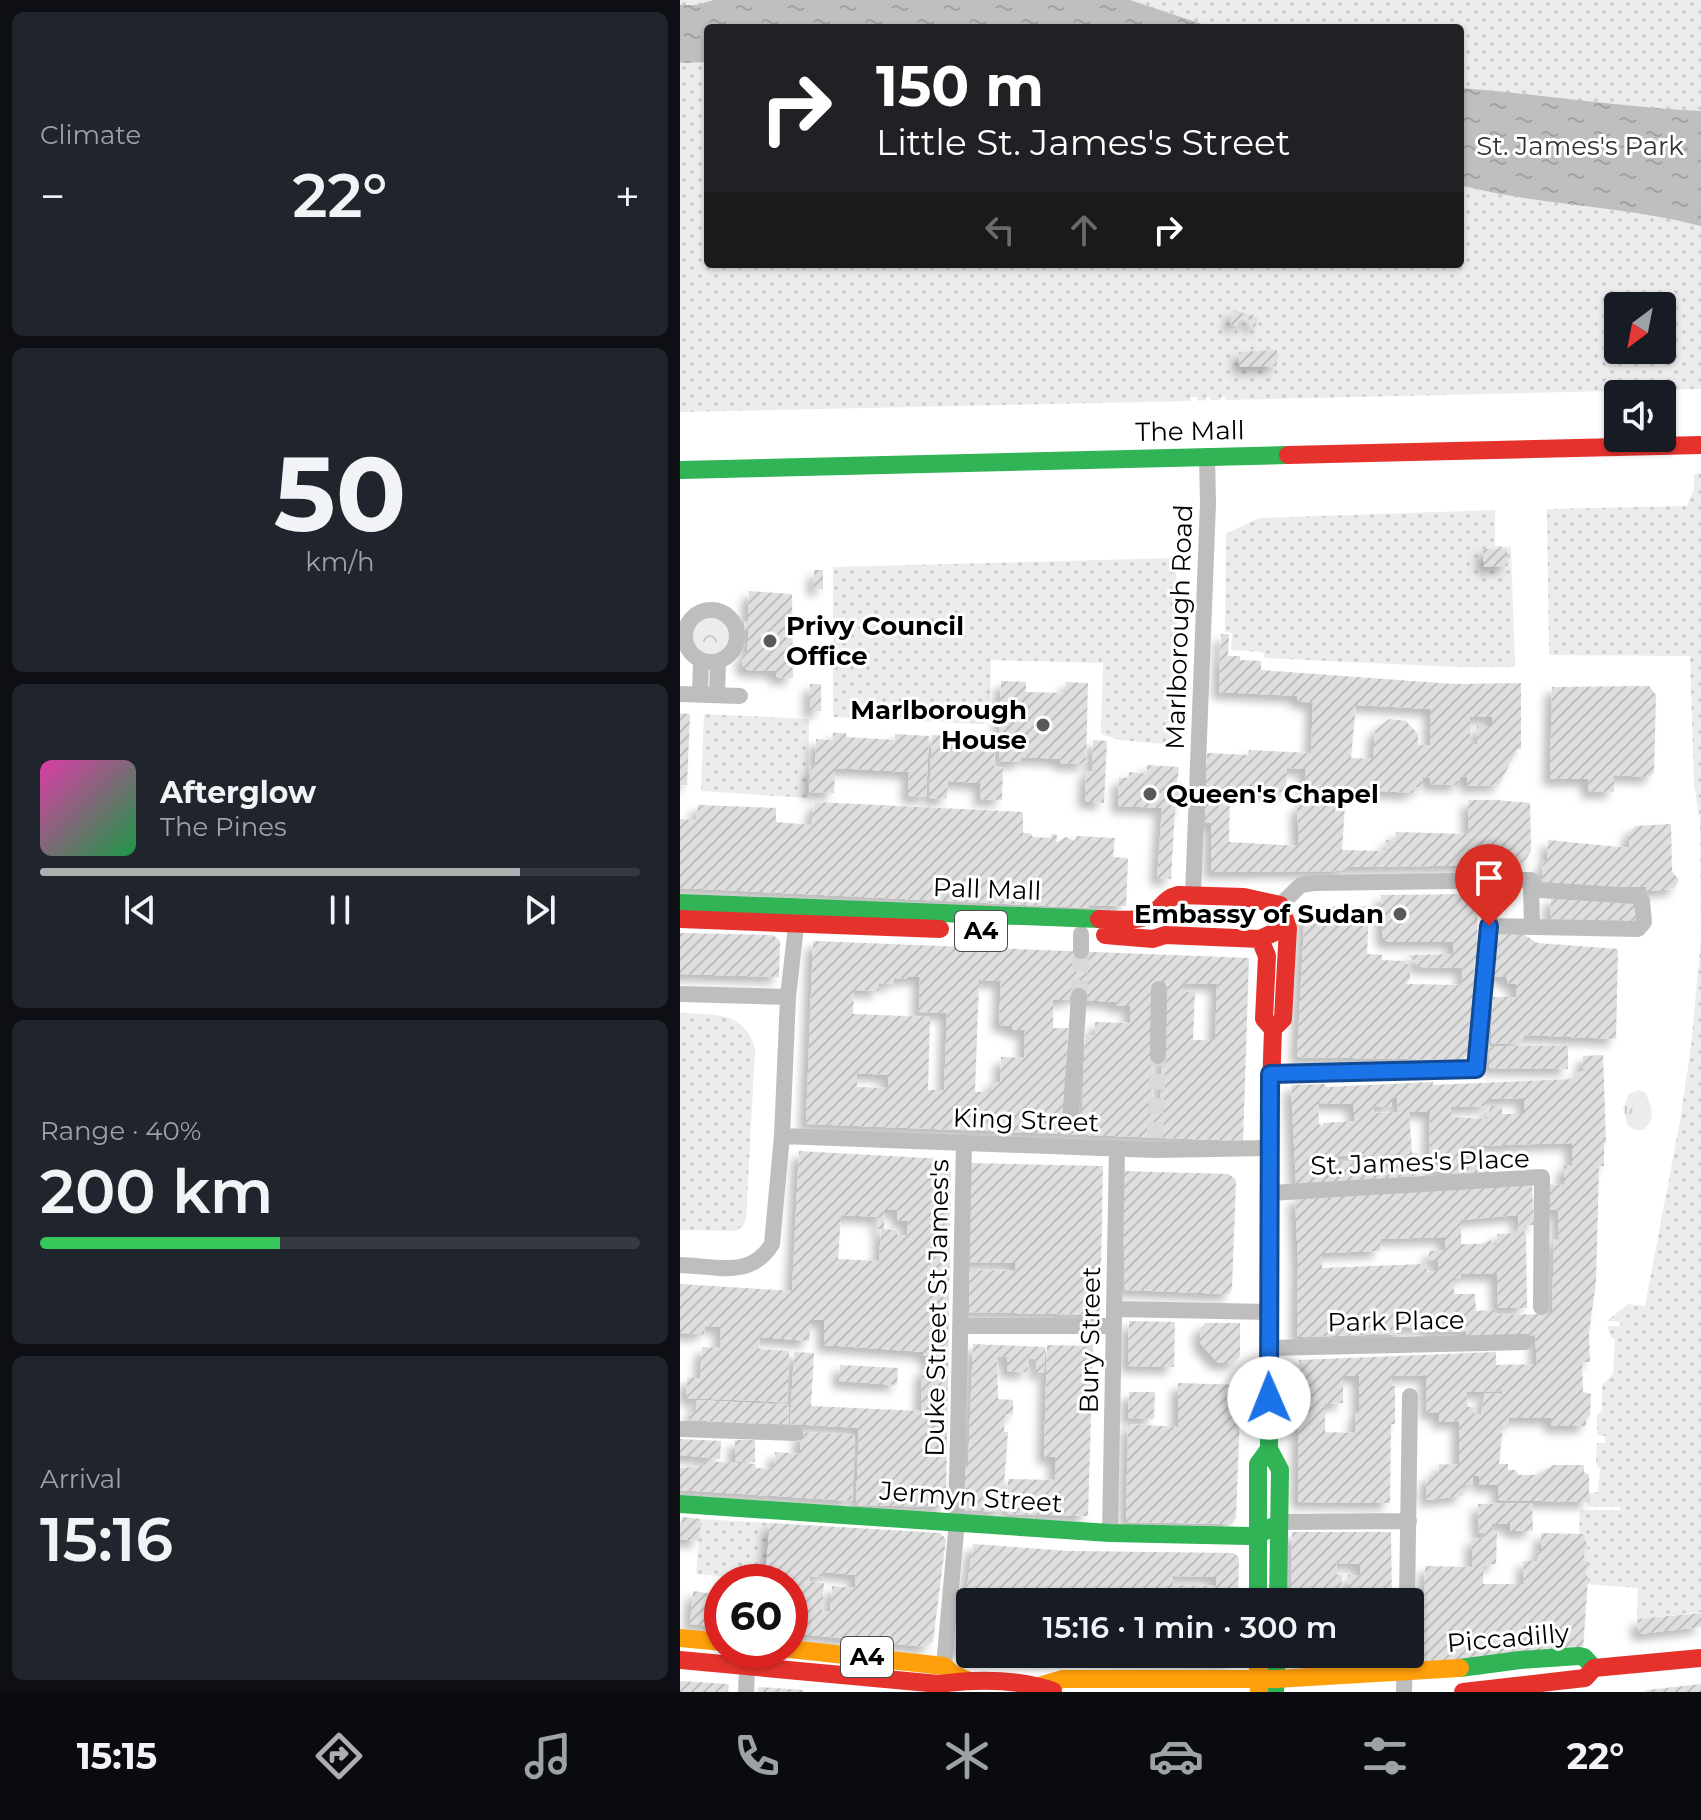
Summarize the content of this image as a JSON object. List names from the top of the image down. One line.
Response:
{"streets":{"main road":["The Mall","Pall Mall","A4","Jermyn Street","Piccadilly"],"street":["Marlborough Road","King Street","St. James's Place","Duke Street St James's","Park Place","Bury Street"]},"crossings":[["The Mall","Marlborough Road"],["Marlborough Road","Pall Mall"],["King Street","Duke Street St James's"],["King Street","Bury Street"],["Duke Street St James's","Jermyn Street"],["Duke Street St James's","Piccadilly"],["Bury Street","Jermyn Street"]],"parks":["St. James's Park"],"places":["Privy Council Office","Marlborough House","Queen's Chapel","Embassy of Sudan"],"north":"bottom left","page":{"tile":["Climate",["50","km/h"],["Range · 40%","200 km"],["Arrival","15:16"]],"turn":["150 m","Little St. James's Street"],"heat":["−","22°","+"],"song":["Afterglow","The Pines"],"limit":"60","trip":"15:16 · 1 min · 300 m","tabs":["15:15","22°"]}}
